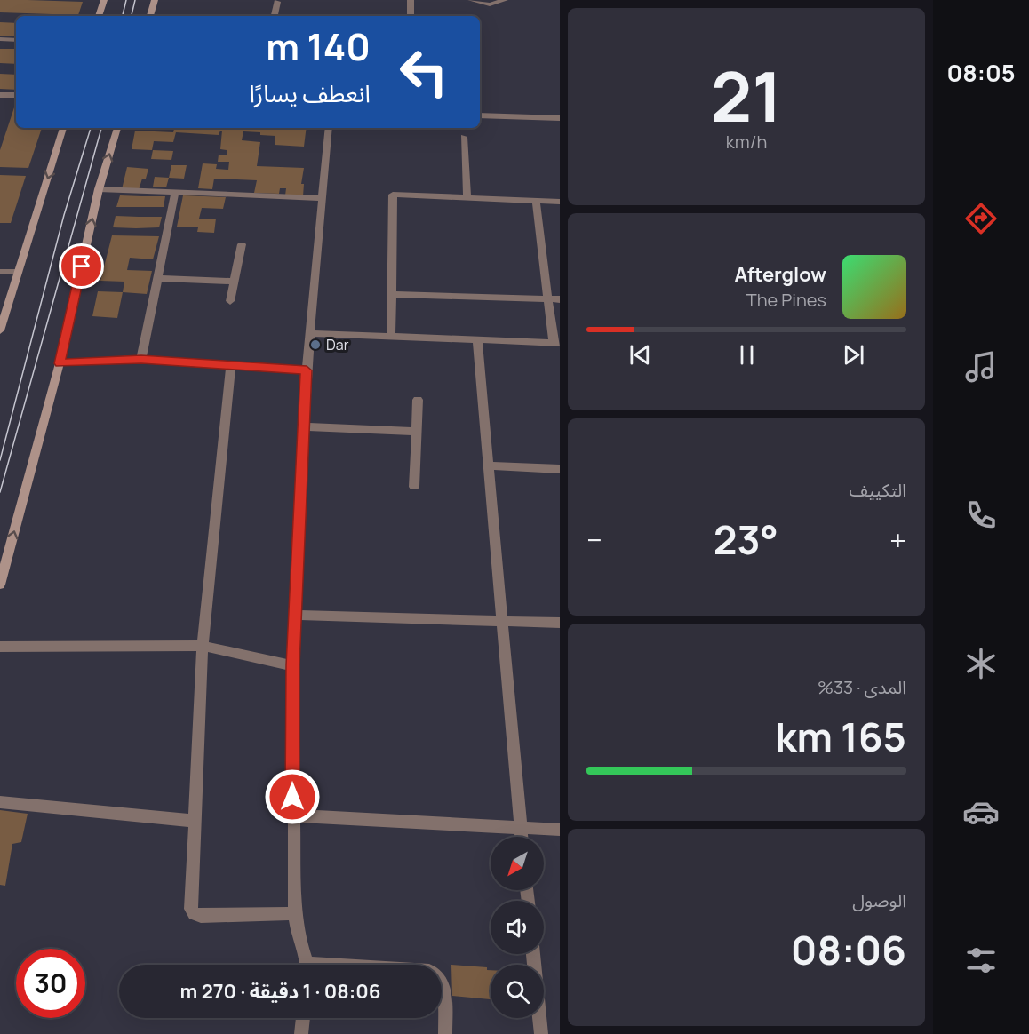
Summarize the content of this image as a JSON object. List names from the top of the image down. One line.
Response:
{"places":["Dar"],"north":"bottom left","page":{"tabs":"08:05","tile":[["21","km/h"],"التكييف",["المدى · 33%","165 km"],["الوصول","08:06"]],"turn":["140 m","انعطف يسارًا"],"song":["Afterglow","The Pines"],"heat":["−","23°","+"],"limit":"30","trip":"08:06 · 1 دقيقة · 270 m"}}
